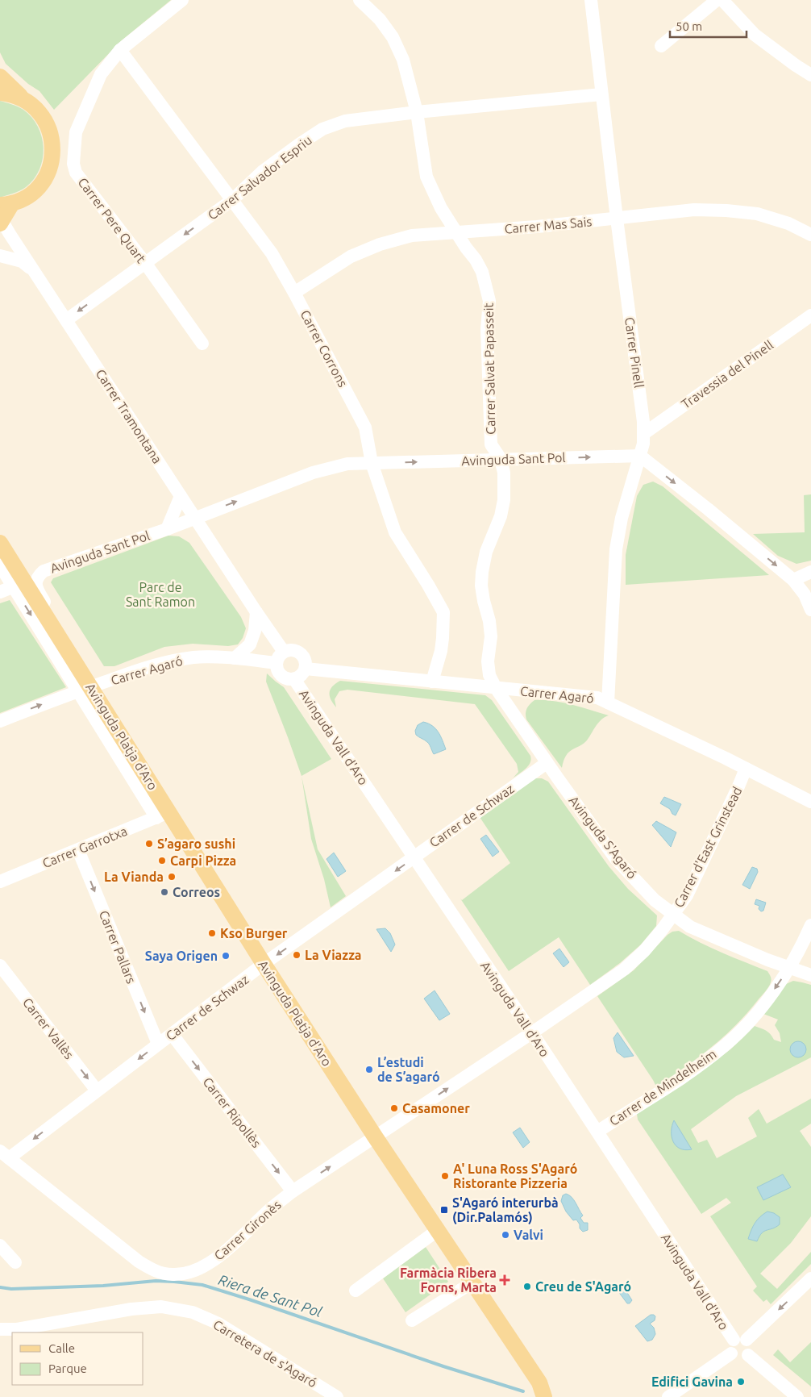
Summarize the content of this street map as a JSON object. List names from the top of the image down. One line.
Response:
{"streets":{"main road":["Avinguda Platja d'Aro"],"street":["Carrer Salvador Espriu","Carrer Pere Quart","Carrer Mas Sais","Carrer Corrons","Carrer Pinell","Carrer Salvat Papasseit","Travessia del Pinell","Carrer Tramontana","Avinguda Sant Pol","Carrer Agaró","Avinguda Vall d'Aro","Carrer de Schwaz","Avinguda S'Agaró","Carrer Garrotxa","Carrer d'East Grinstead","Carrer Pallars","Carrer Vallès","Carrer de Mindelheim","Carrer Ripollès","Carrer Gironès","Carretera de s'Agaró"]},"crossings":[["Carrer Salvador Espriu","Carrer Pere Quart"],["Carrer Salvador Espriu","Carrer Corrons"],["Carrer Salvador Espriu","Carrer Pinell"],["Carrer Salvador Espriu","Carrer Salvat Papasseit"],["Carrer Salvador Espriu","Carrer Tramontana"],["Carrer Pere Quart","Carrer Corrons"],["Carrer Mas Sais","Carrer Corrons"],["Carrer Mas Sais","Carrer Pinell"],["Carrer Mas Sais","Carrer Salvat Papasseit"],["Carrer Corrons","Avinguda Sant Pol"],["Carrer Corrons","Carrer Agaró"],["Carrer Pinell","Travessia del Pinell"],["Carrer Pinell","Avinguda Sant Pol"],["Carrer Pinell","Carrer Agaró"],["Carrer Salvat Papasseit","Avinguda Sant Pol"],["Carrer Salvat Papasseit","Carrer Agaró"],["Carrer Salvat Papasseit","Avinguda S'Agaró"],["Carrer Tramontana","Avinguda Sant Pol"],["Carrer Tramontana","Carrer Agaró"],["Carrer Tramontana","Avinguda Vall d'Aro"],["Avinguda Sant Pol","Avinguda Platja d'Aro"],["Carrer Agaró","Avinguda Platja d'Aro"],["Carrer Agaró","Avinguda Vall d'Aro"],["Carrer Agaró","Avinguda S'Agaró"],["Carrer Agaró","Carrer d'East Grinstead"],["Avinguda Platja d'Aro","Carrer de Schwaz"],["Avinguda Platja d'Aro","Carrer Garrotxa"],["Avinguda Platja d'Aro","Carrer d'East Grinstead"],["Avinguda Platja d'Aro","Carrer Gironès"],["Avinguda Vall d'Aro","Carrer de Schwaz"],["Avinguda Vall d'Aro","Carrer d'East Grinstead"],["Avinguda Vall d'Aro","Carrer de Mindelheim"],["Carrer de Schwaz","Avinguda S'Agaró"],["Carrer de Schwaz","Carrer Pallars"],["Carrer de Schwaz","Carrer Vallès"],["Carrer de Schwaz","Carrer Ripollès"],["Carrer de Schwaz","Carrer Gironès"],["Avinguda S'Agaró","Carrer d'East Grinstead"],["Avinguda S'Agaró","Carrer de Mindelheim"],["Carrer Garrotxa","Carrer Pallars"],["Carrer d'East Grinstead","Carrer Gironès"],["Carrer Ripollès","Carrer Gironès"]],"one_way":["Avinguda Sant Pol","Carrer de Schwaz","Carrer Pallars","Carrer Vallès","Carrer de Mindelheim","Carrer Ripollès"],"water":["Riera de Sant Pol"],"parks":["Parc de Sant Ramon"],"places":{"other":["S’agaro sushi","Carpi Pizza","La Vianda","Correos","Kso Burger","La Viazza","Saya Origen","L’estudi de S’agaró","Casamoner","A' Luna Ross S'Agaró Ristorante Pizzeria","Valvi","Creu de S'Agaró","Edifici Gavina"],"transit":["S'Agaró interurbà (Dir.Palamós)"],"health":["Farmàcia Ribera Forns, Marta"]},"legend":["Calle","Parque"],"scale_bar":"50 m"}
